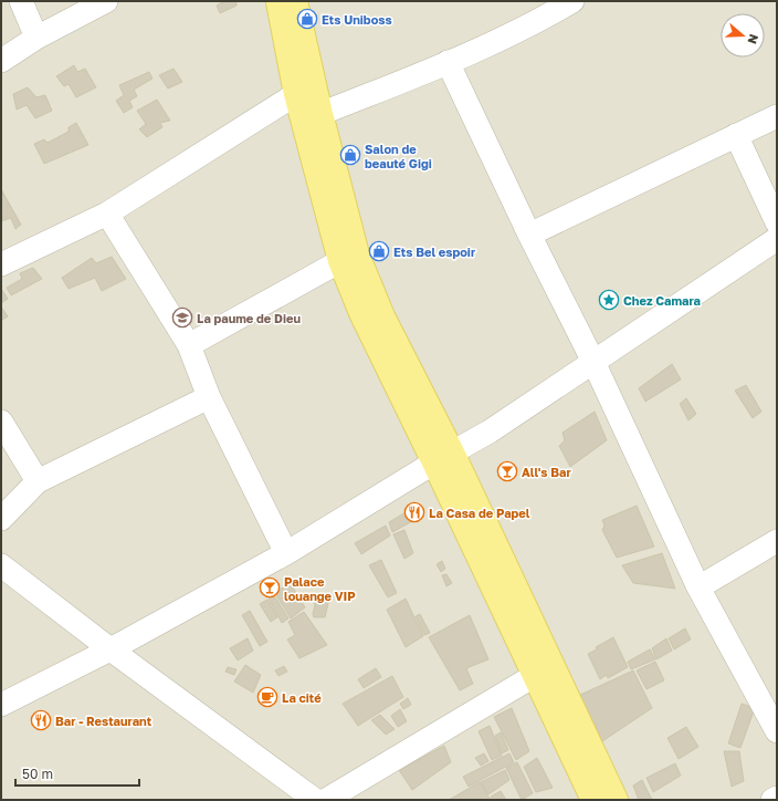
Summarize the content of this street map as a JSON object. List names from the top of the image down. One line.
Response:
{"places":{"shop":["Ets Uniboss","Salon de beauté Gigi","Ets Bel espoir"],"place":["Chez Camara"],"school or university":["La paume de Dieu"],"bar":["All's Bar","Palace louange VIP"],"restaurant":["La Casa de Papel","Bar - Restaurant"],"cafe":["La cité"]},"scale_bar":"50 m","north":"right"}
